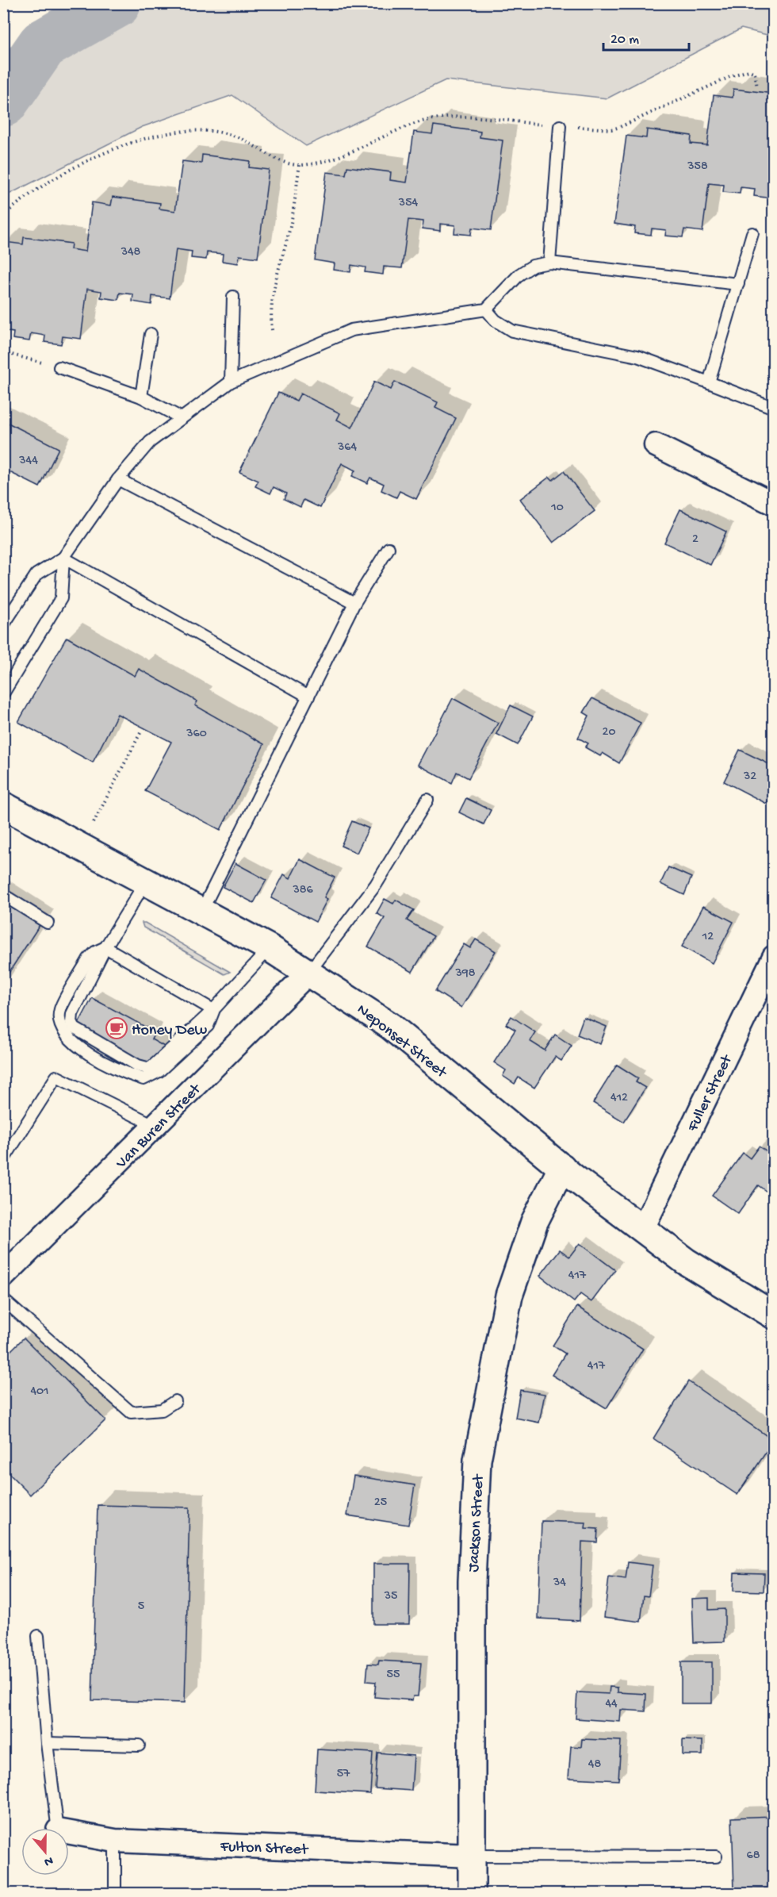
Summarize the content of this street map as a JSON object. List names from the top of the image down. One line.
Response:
{"streets":{"main road":["Neponset Street","Jackson Street"],"street":["Fuller Street","Van Buren Street","Fulton Street"]},"crossings":[["Neponset Street","Fuller Street"],["Neponset Street","Van Buren Street"],["Neponset Street","Jackson Street"],["Jackson Street","Fulton Street"]],"places":{"cafe":["Honey Dew"]},"house_numbers":["358","354","348","364","344","10","2","20","360","32","386","12","398","412","417","417","401","25","34","35","5","55","44","48","57","68"],"scale_bar":"20 m","north":"bottom"}
